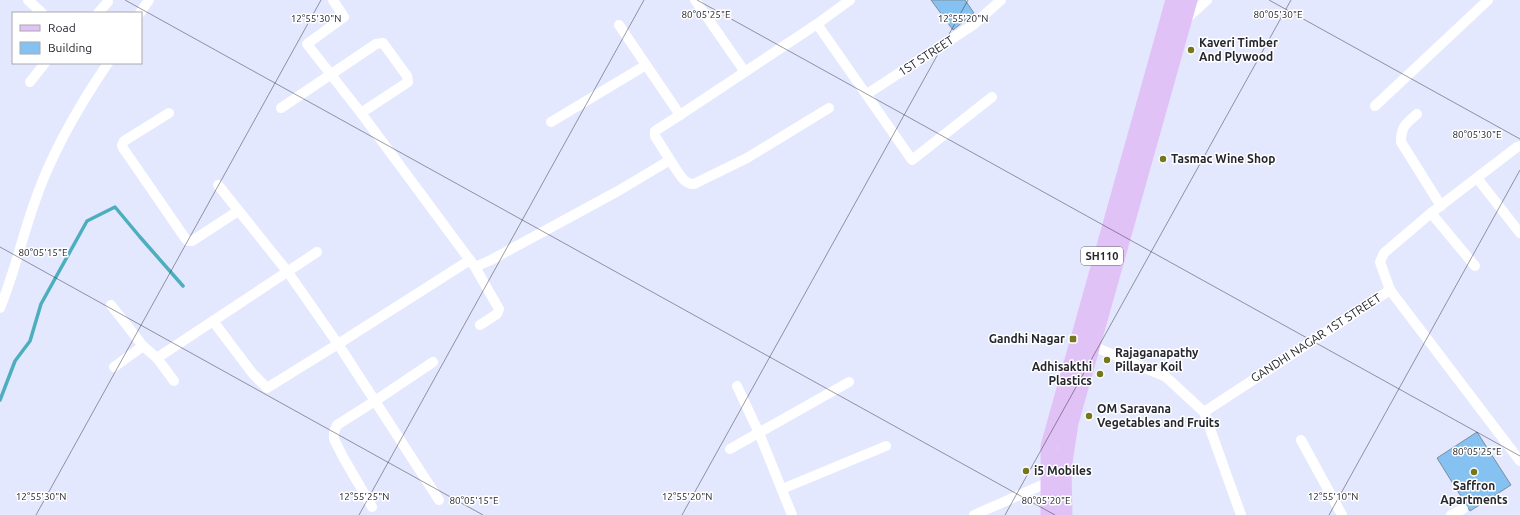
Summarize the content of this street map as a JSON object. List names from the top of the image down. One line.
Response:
{"streets":{"main road":["SH110"],"street":["1ST STREET","GANDHI NAGAR 1ST STREET"]},"places":{"other":["Kaveri Timber And Plywood","Tasmac Wine Shop","Rajaganapathy Pillayar Koil","Adhisakthi Plastics","OM Saravana Vegetables and Fruits","i5 Mobiles","Saffron Apartments"],"transit":["Gandhi Nagar"]},"legend":["Road","Building"],"coordinates":["80°05'30\"E","80°05'25\"E","12°55'30\"N","12°55'20\"N","80°05'15\"E","12°55'25\"N","12°55'10\"N","80°05'20\"E"]}
